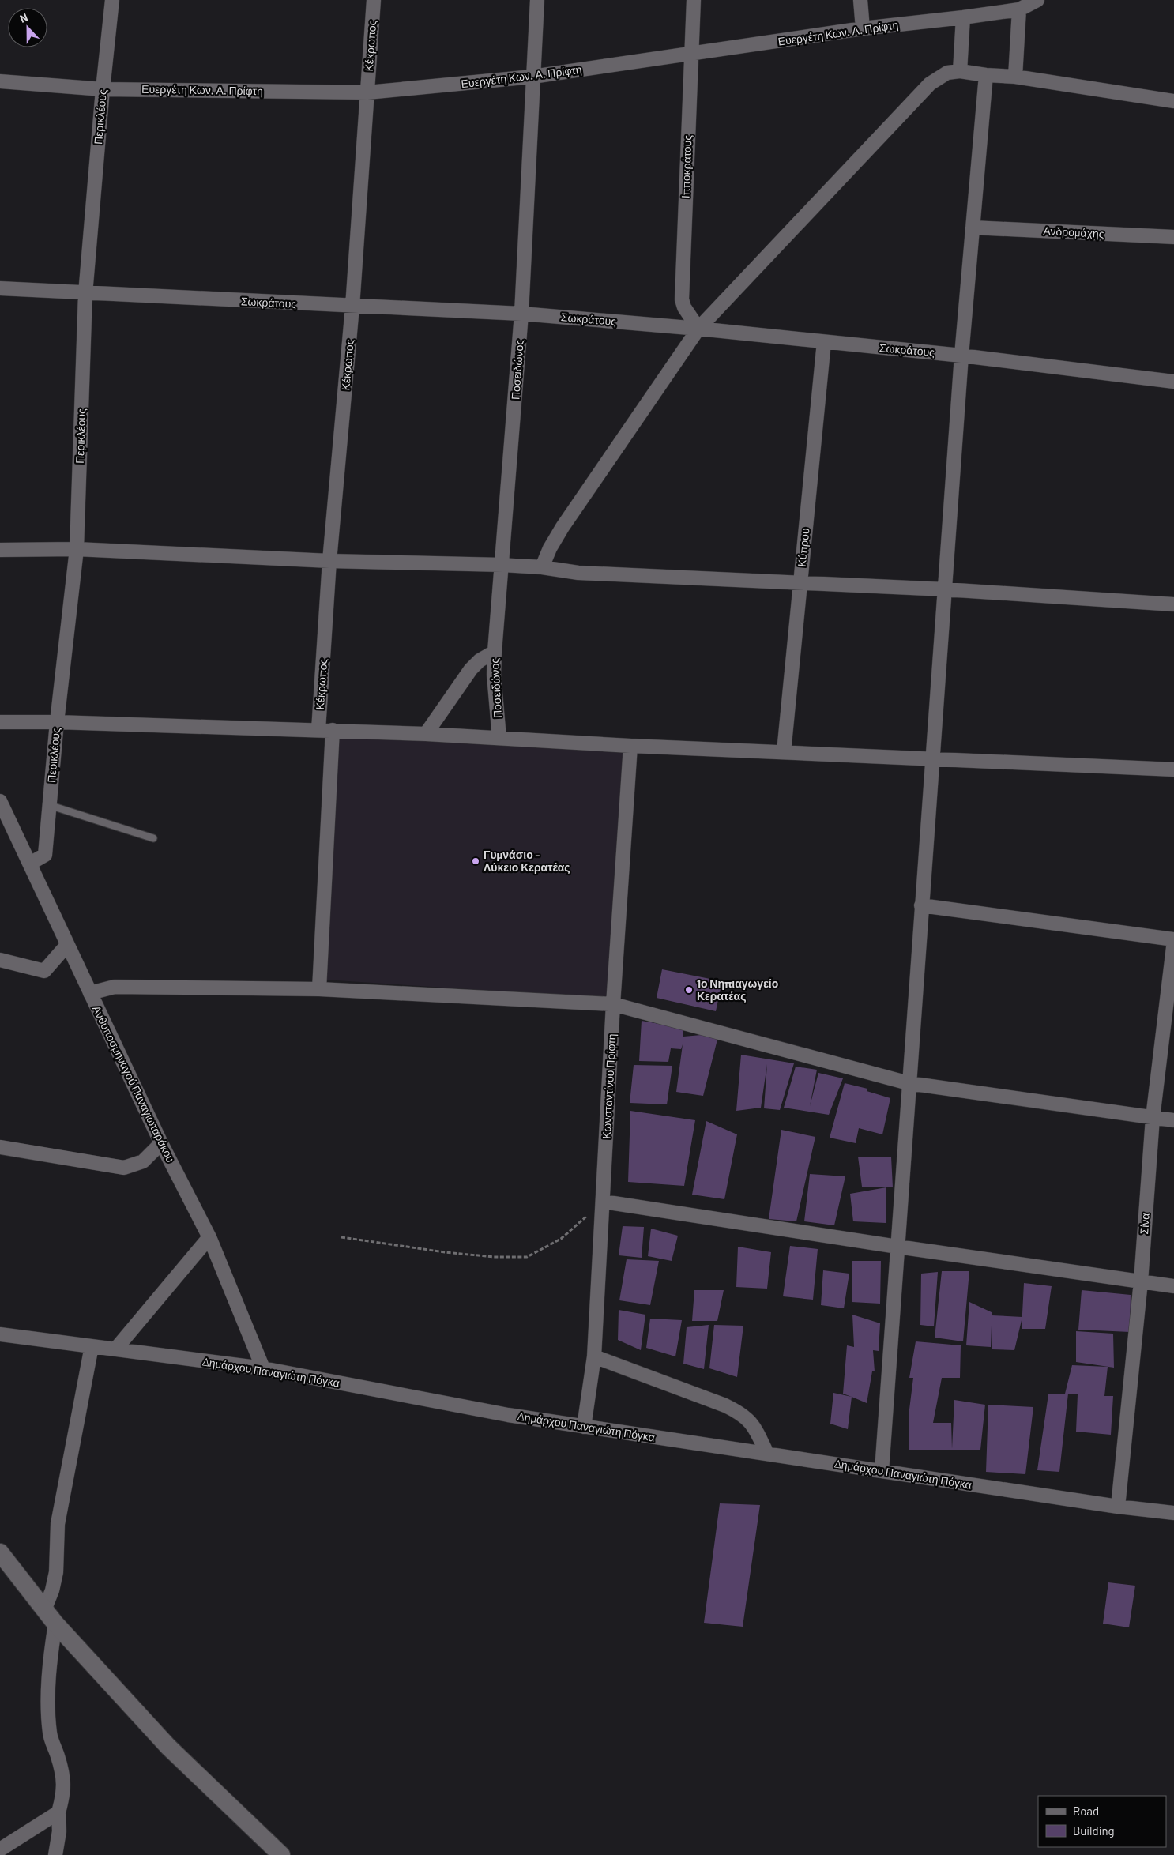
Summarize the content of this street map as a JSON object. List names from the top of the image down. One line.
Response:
{"streets":{"street":["Ευεργέτη Κων. Α. Πρίφτη","Κέκρωπος","Περικλέους","Ιπποκράτους","Ανδρομάχης","Σωκράτους","Ποσειδώνος","Κύπρου","Ανθυποσμηναγού Παναγιωταράκου","Κωνσταντίνου Πρίφτη","Σίνα","Δημάρχου Παναγιώτη Πόγκα"]},"crossings":[["Ευεργέτη Κων. Α. Πρίφτη","Κέκρωπος"],["Ευεργέτη Κων. Α. Πρίφτη","Περικλέους"],["Ευεργέτη Κων. Α. Πρίφτη","Ιπποκράτους"],["Ευεργέτη Κων. Α. Πρίφτη","Ποσειδώνος"],["Κέκρωπος","Σωκράτους"],["Περικλέους","Σωκράτους"],["Περικλέους","Ανθυποσμηναγού Παναγιωταράκου"],["Ιπποκράτους","Σωκράτους"],["Σωκράτους","Ποσειδώνος"],["Σωκράτους","Κύπρου"],["Ανθυποσμηναγού Παναγιωταράκου","Δημάρχου Παναγιώτη Πόγκα"],["Κωνσταντίνου Πρίφτη","Δημάρχου Παναγιώτη Πόγκα"],["Σίνα","Δημάρχου Παναγιώτη Πόγκα"]],"places":["Γυμνάσιο - Λύκειο Κερατέας","1ο Νηπιαγωγείο Κερατέας"],"legend":["Road","Building"],"north":"top"}
